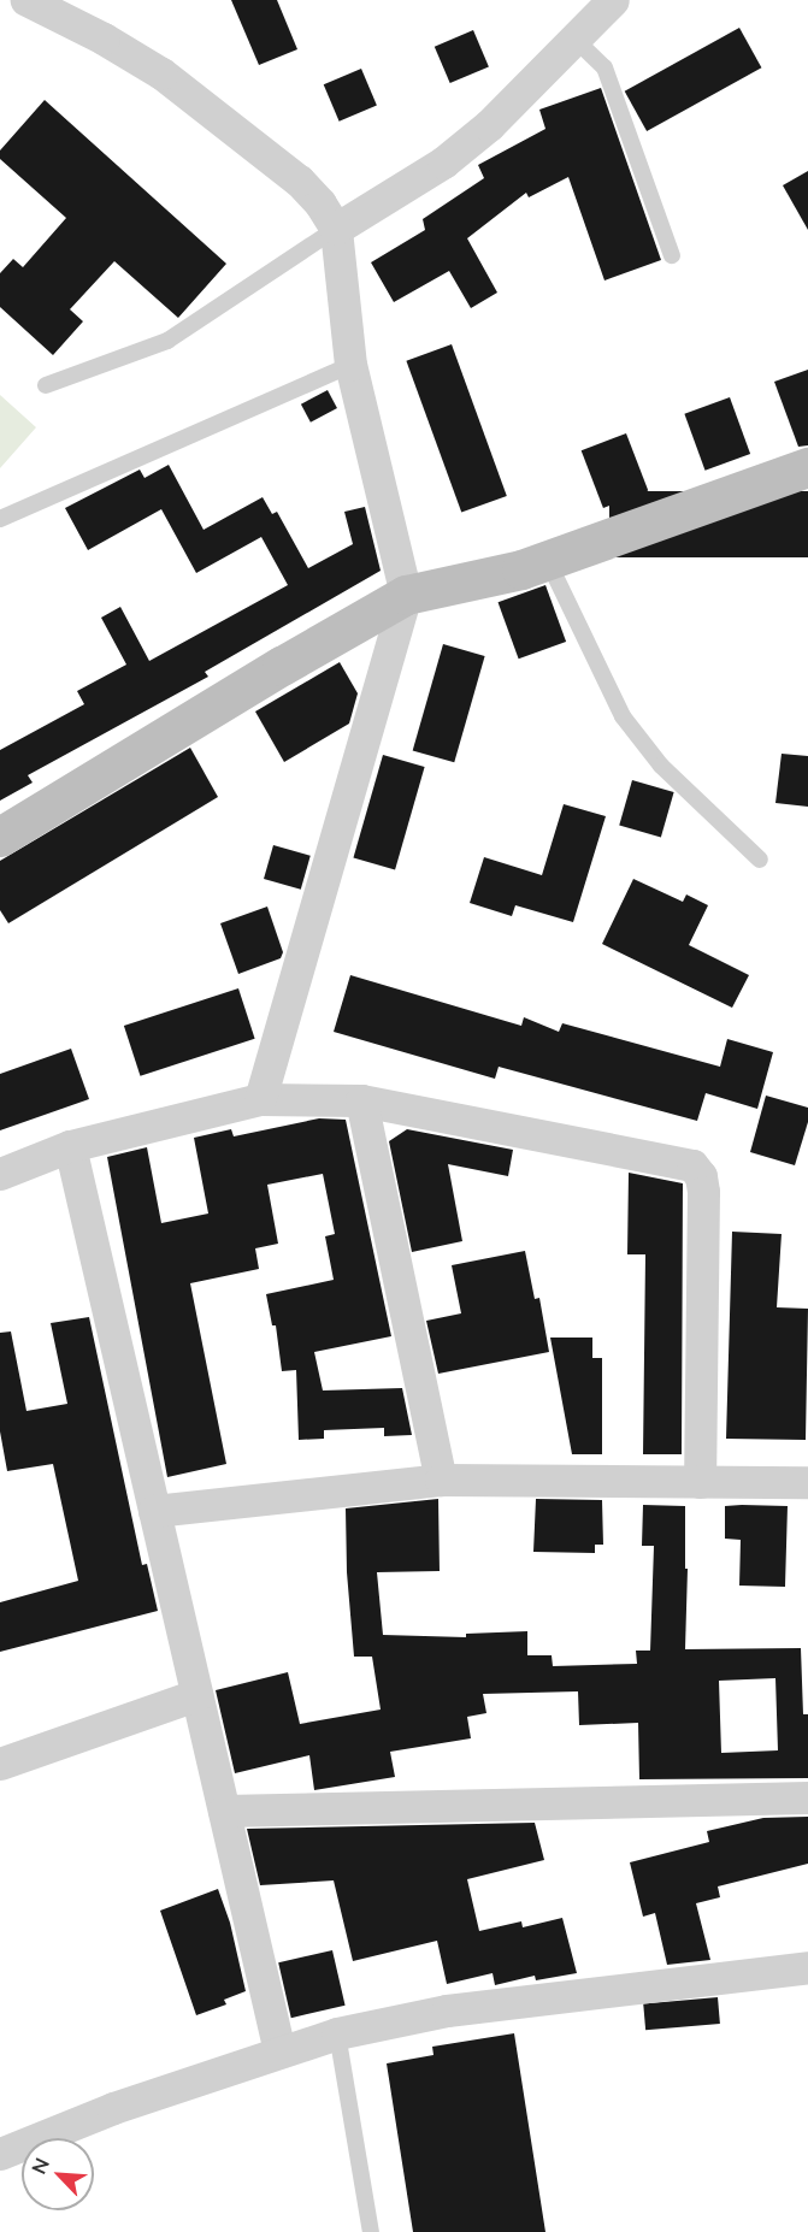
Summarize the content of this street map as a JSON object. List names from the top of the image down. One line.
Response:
{"north":"top left"}
